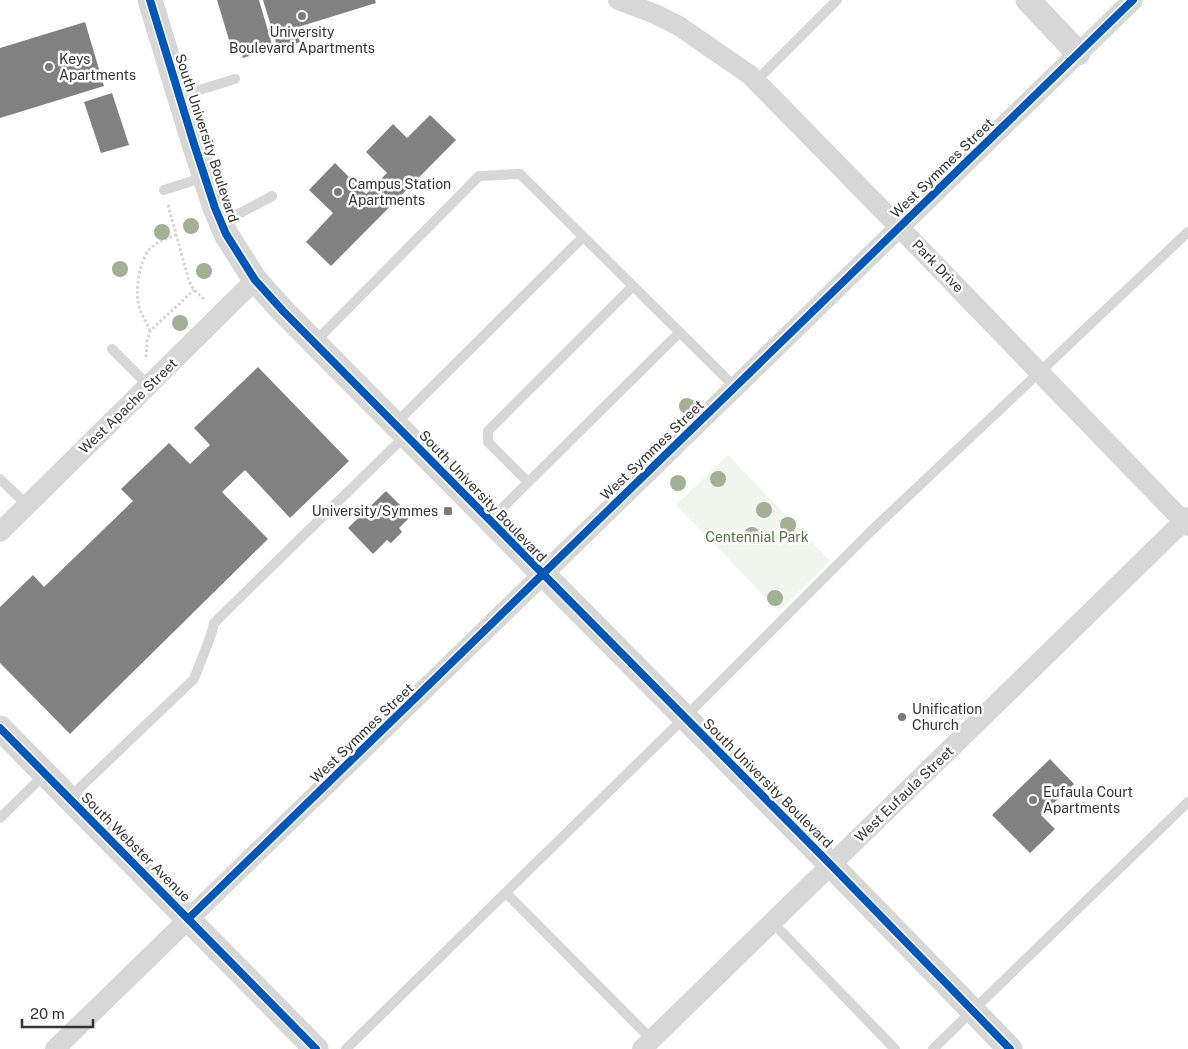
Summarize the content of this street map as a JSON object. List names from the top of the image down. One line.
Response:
{"streets":{"street":["South University Boulevard","West Symmes Street","Park Drive","West Apache Street","West Eufaula Street","South Webster Avenue"]},"crossings":[["South University Boulevard","West Symmes Street"],["South University Boulevard","West Apache Street"],["South University Boulevard","West Eufaula Street"],["West Symmes Street","Park Drive"],["West Symmes Street","South Webster Avenue"],["Park Drive","West Eufaula Street"]],"parks":["Centennial Park"],"places":{"other":["University Boulevard Apartments","Keys Apartments","Campus Station Apartments","Unification Church","Eufaula Court Apartments"],"transit":["University/Symmes"]},"scale_bar":"20 m"}
